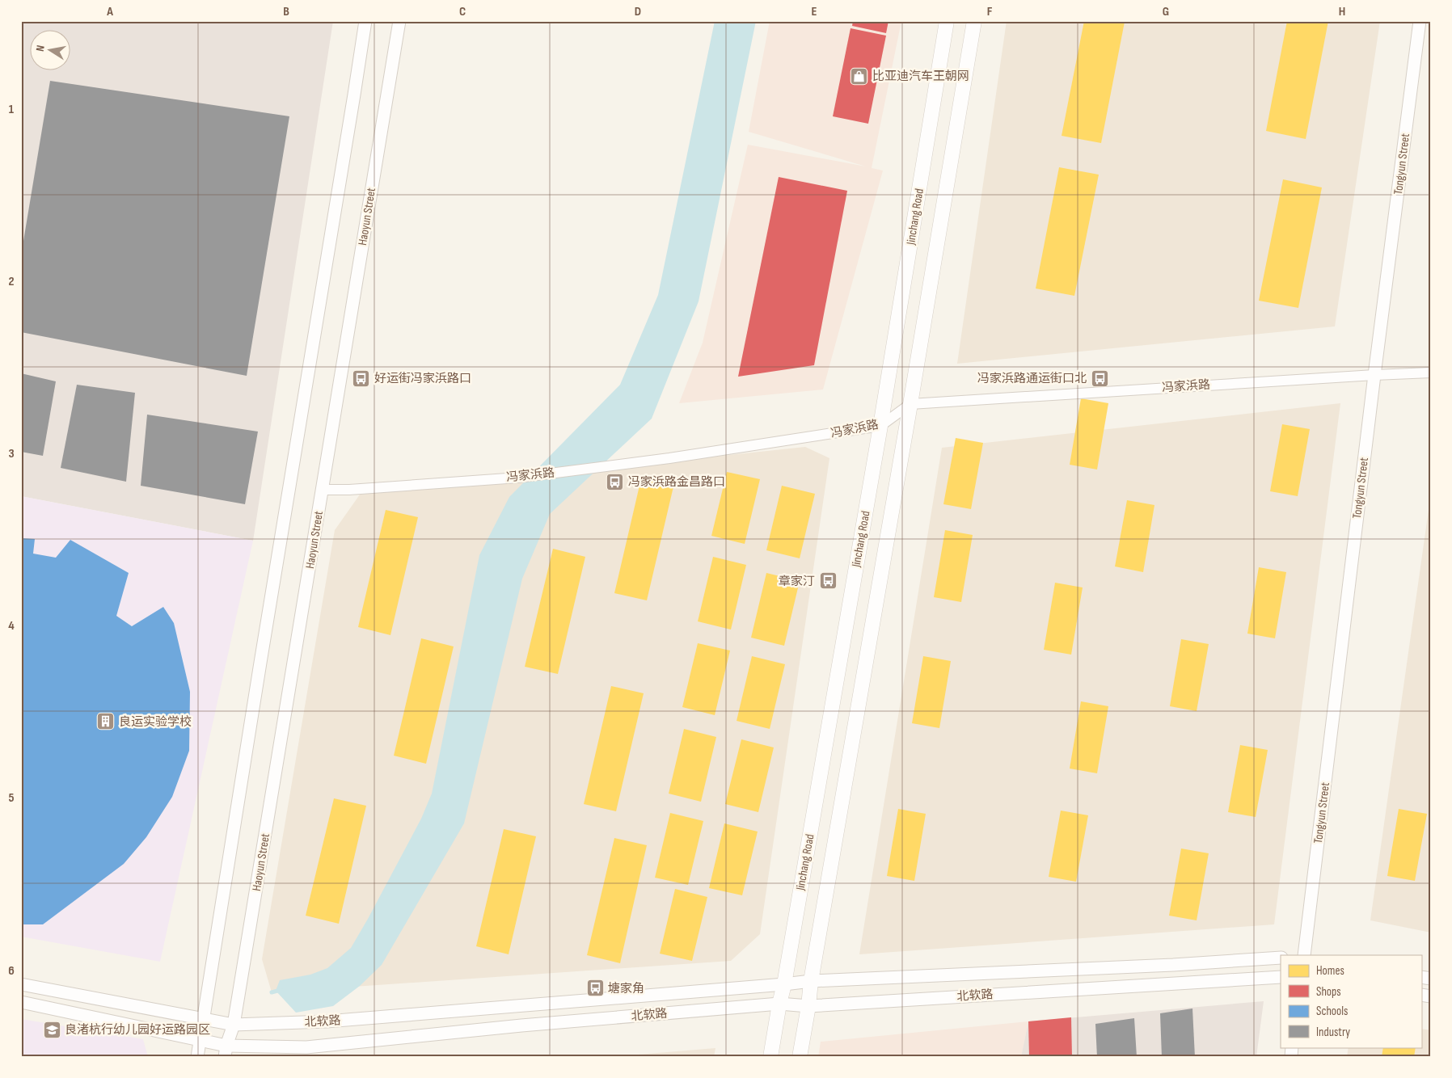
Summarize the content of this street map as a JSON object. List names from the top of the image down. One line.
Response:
{"streets":{"main road":["Jinchang Road"],"street":["Tongyun Street","Haoyun Street","冯家浜路","北软路"]},"crossings":[["Tongyun Street","冯家浜路"],["Haoyun Street","冯家浜路"],["Haoyun Street","北软路"],["Jinchang Road","冯家浜路"],["Jinchang Road","北软路"]],"places":{"shop":["比亚迪汽车王朝网"],"bus stop":["好运街冯家浜路口","冯家浜路通运街口北","冯家浜路金昌路口","章家汀","塘家角"],"building":["良运实验学校"],"school or university":["良渚杭行幼儿园好运路园区"]},"legend":["Homes","Shops","Schools","Industry"],"north":"left","grid":{"columns":["A","B","C","D","E","F","G","H"],"rows":["1","2","3","4","5","6"]}}
